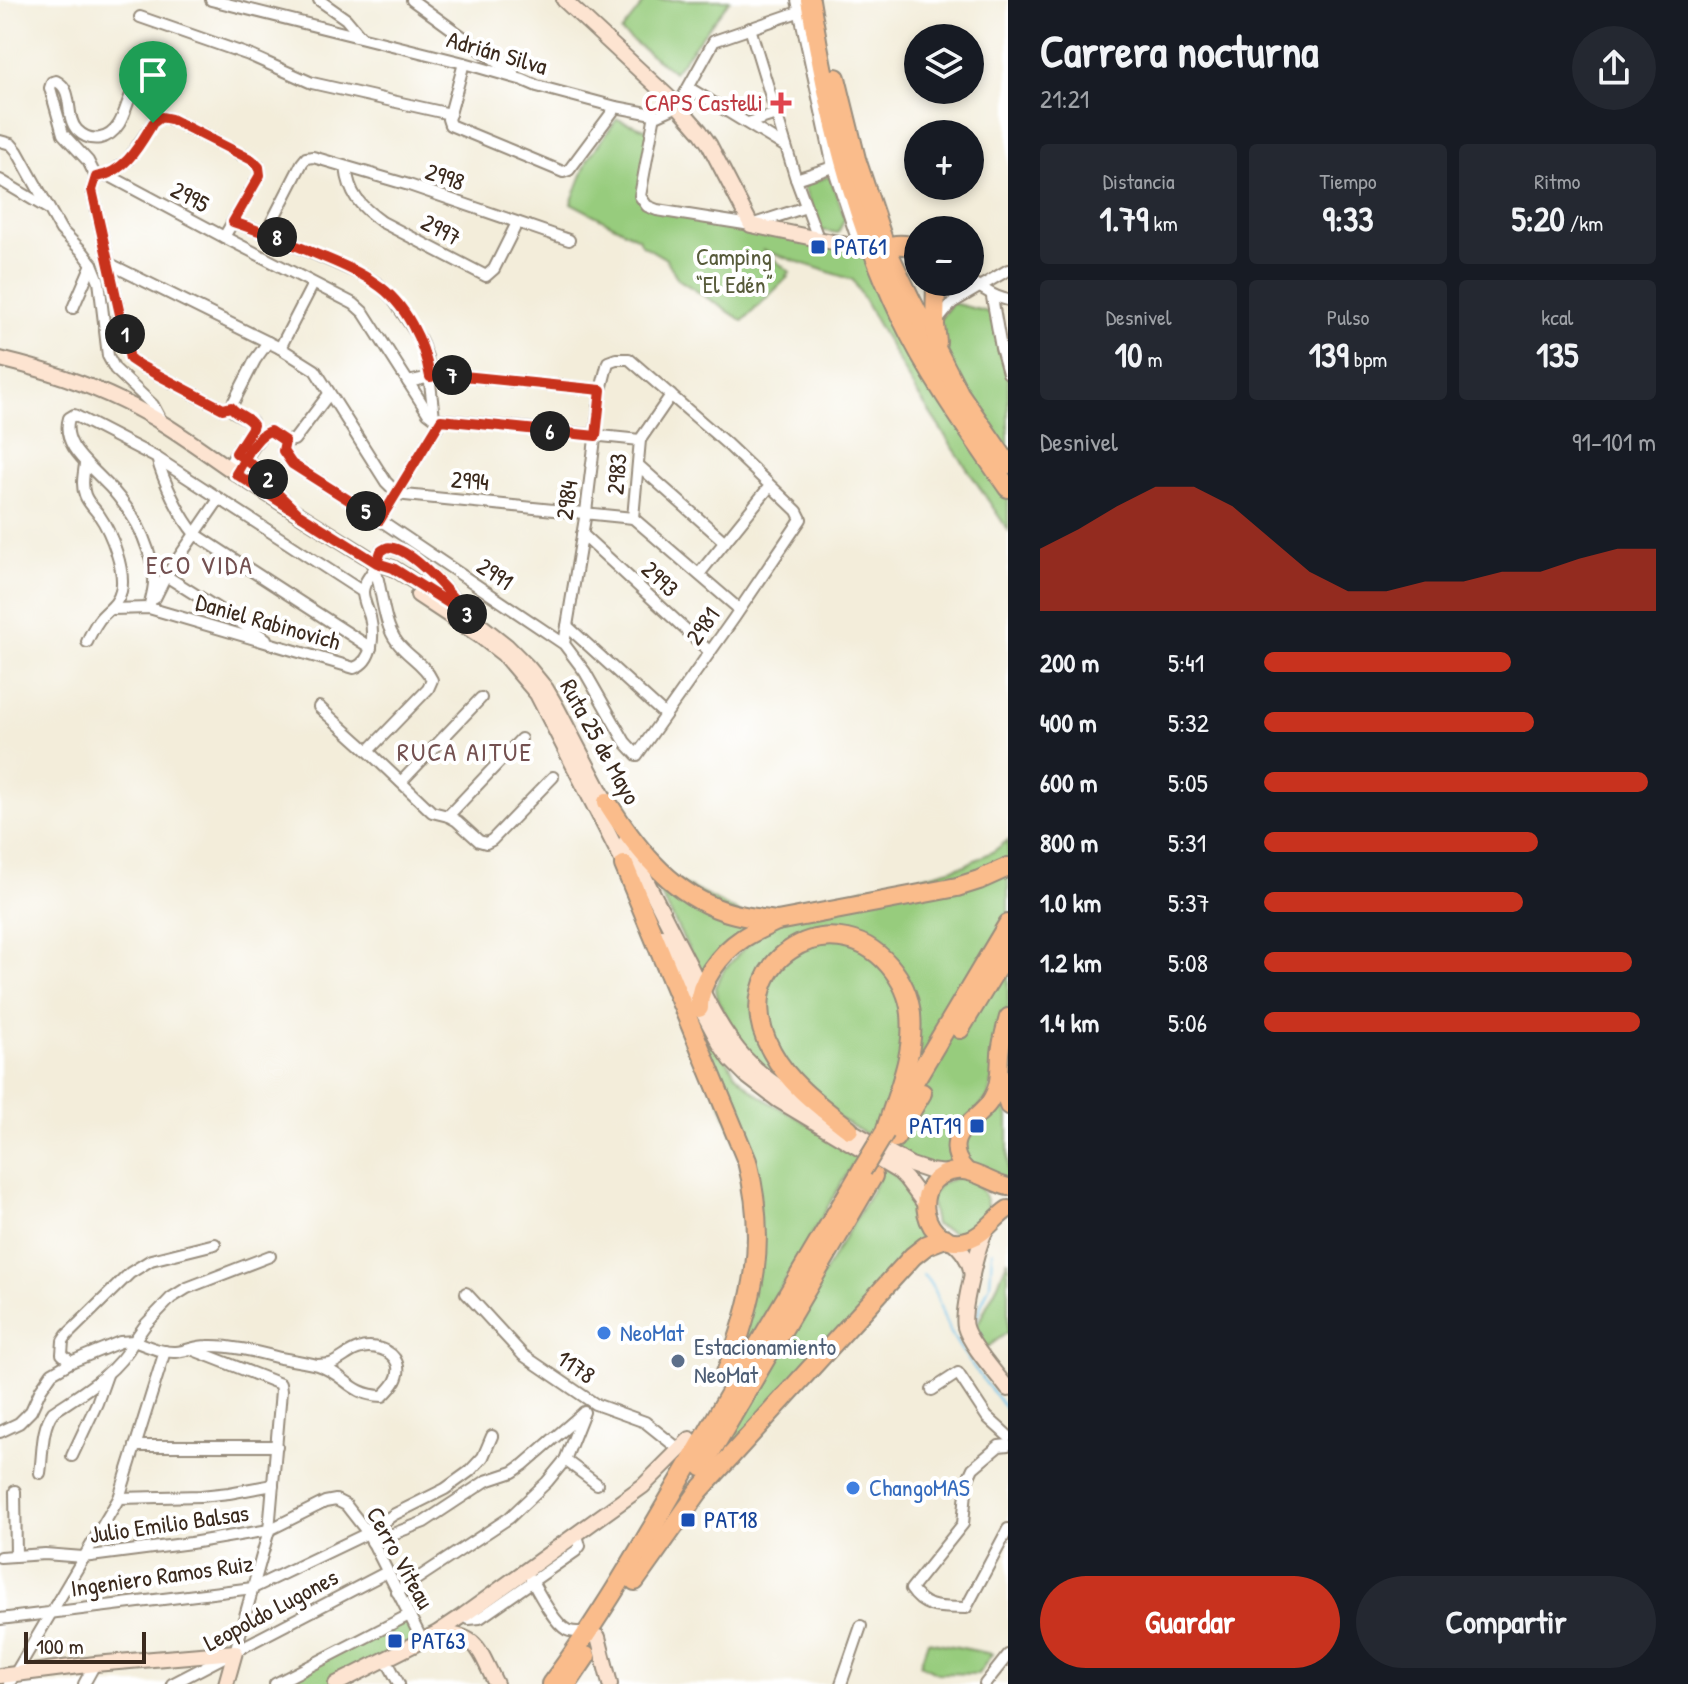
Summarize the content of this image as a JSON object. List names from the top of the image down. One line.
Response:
{"streets":{"main road":["Ruta 25 de Mayo"],"street":["Adrián Silva","2998","2995","2997","2983","2994","2984","2991","2993","Daniel Rabinovich","2981","1178","Julio Emilio Balsas","Cerro Viteau","Ingeniero Ramos Ruiz","Leopoldo Lugones"]},"crossings":[["2998","2995"],["2998","2997"],["2983","2994"],["2983","2984"],["2994","2984"],["2984","2991"],["2984","2993"],["2991","2981"],["2993","2981"],["1178","Ingeniero Ramos Ruiz"],["Julio Emilio Balsas","Cerro Viteau"],["Cerro Viteau","Ingeniero Ramos Ruiz"],["Cerro Viteau","Leopoldo Lugones"]],"districts":["ECO VIDA","RUCA AITUE"],"parks":["Camping “El Edén”"],"places":{"health":["CAPS Castelli"],"transit":["PAT61","PAT19","PAT18","PAT63"],"other":["NeoMat","Estacionamiento NeoMat","ChangoMAS"]},"scale_bar":"100 m","page":{"heading":["Carrera nocturna","21:21"],"map_buttons":["+","−"],"stats":[["Distancia","1.79 km"],["Tiempo","9:33"],["Ritmo","5:20 /km"],["Desnivel","10 m"],["Pulso","139 bpm"],["kcal","135"]],"pins":["8","1","7","6","2","5","3"],"chart":["Desnivel","91–101 m"],"list":[{"name":"200 m","note":"5:41"},{"name":"400 m","note":"5:32"},{"name":"600 m","note":"5:05"},{"name":"800 m","note":"5:31"},{"name":"1.0 km","note":"5:37"},{"name":"1.2 km","note":"5:08"},{"name":"1.4 km","note":"5:06"}],"buttons":["Guardar","Compartir"],"scale":"100 m"}}
